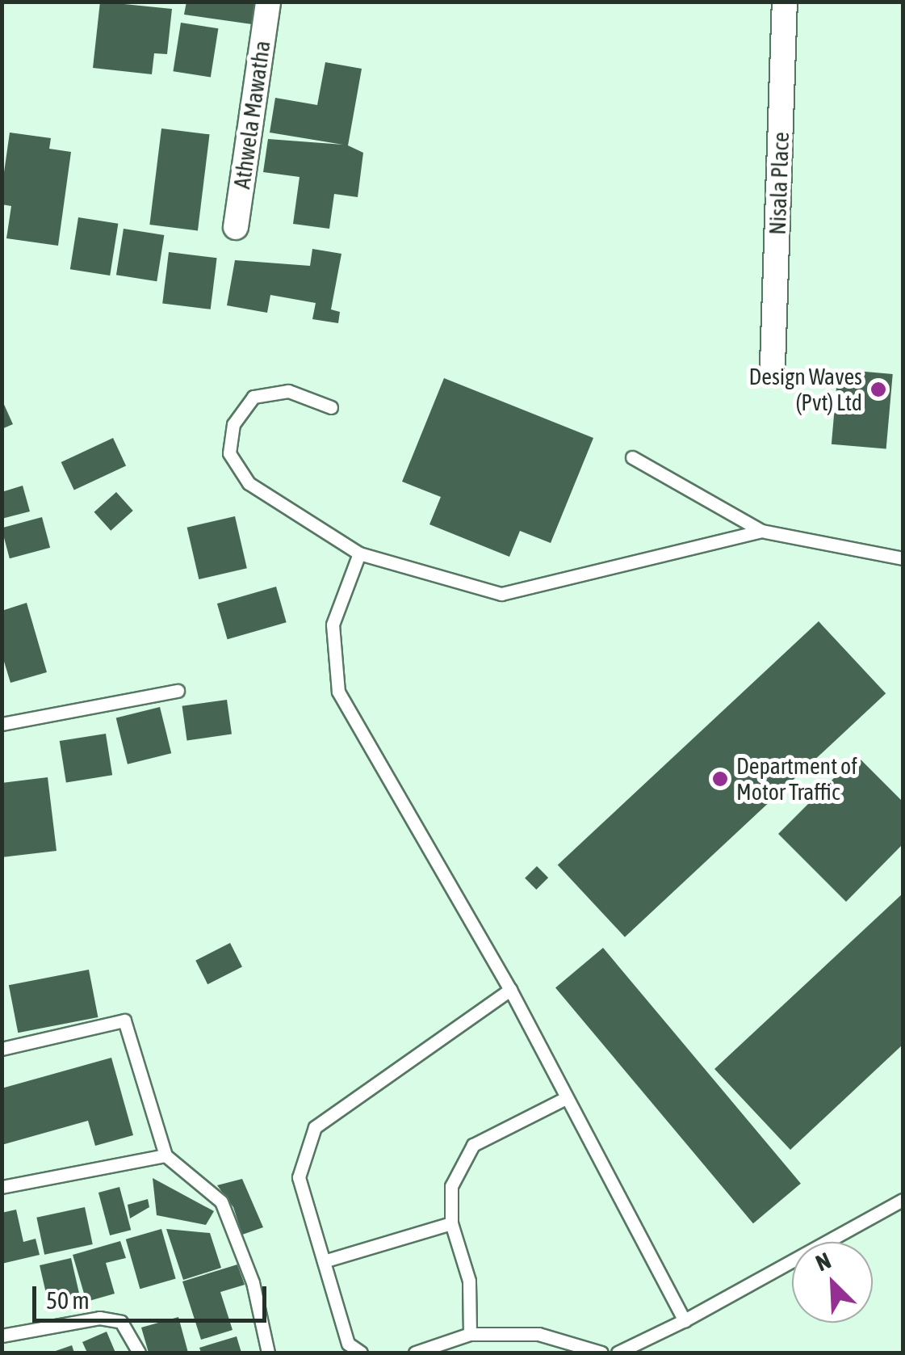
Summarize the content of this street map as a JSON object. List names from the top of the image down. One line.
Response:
{"streets":{"street":["Athwela Mawatha","Nisala Place"]},"places":["Design Waves (Pvt) Ltd","Department of Motor Traffic"],"scale_bar":"50 m","north":"top left"}
